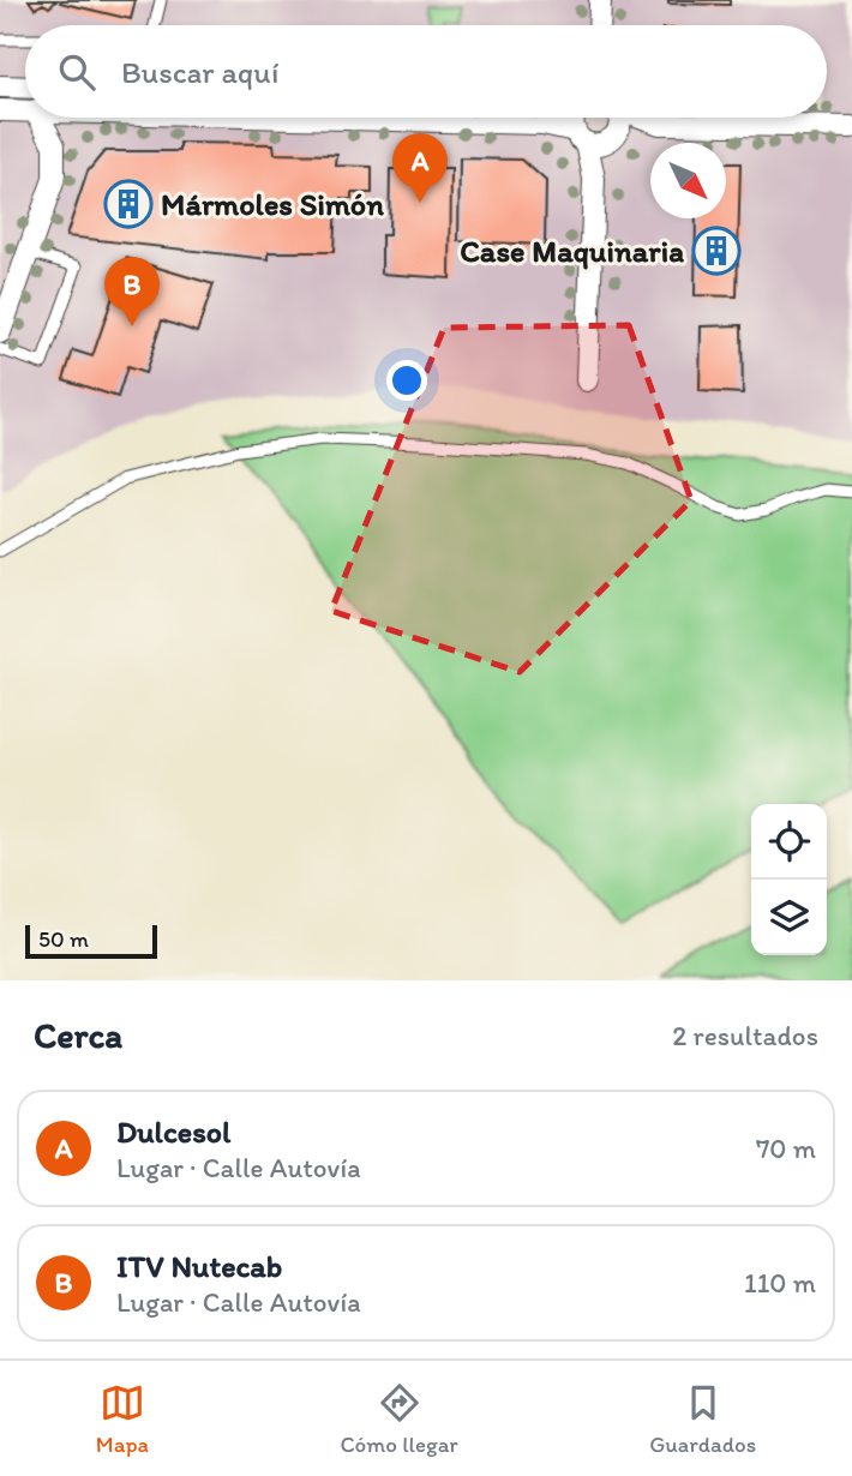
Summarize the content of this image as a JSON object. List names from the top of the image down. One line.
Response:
{"places":{"building":["Mármoles Simón","Case Maquinaria"]},"scale_bar":"50 m","north":"bottom right","page":{"search":"Buscar aquí","pins":["A","B"],"scale":"50 m","heading":["Cerca","2 resultados"],"list":[{"mark":"A","name":"Dulcesol","note":"Lugar · Calle Autovía","value":"70 m"},{"mark":"B","name":"ITV Nutecab","note":"Lugar · Calle Autovía","value":"110 m"}],"nav":["Mapa","Cómo llegar","Guardados"]}}
